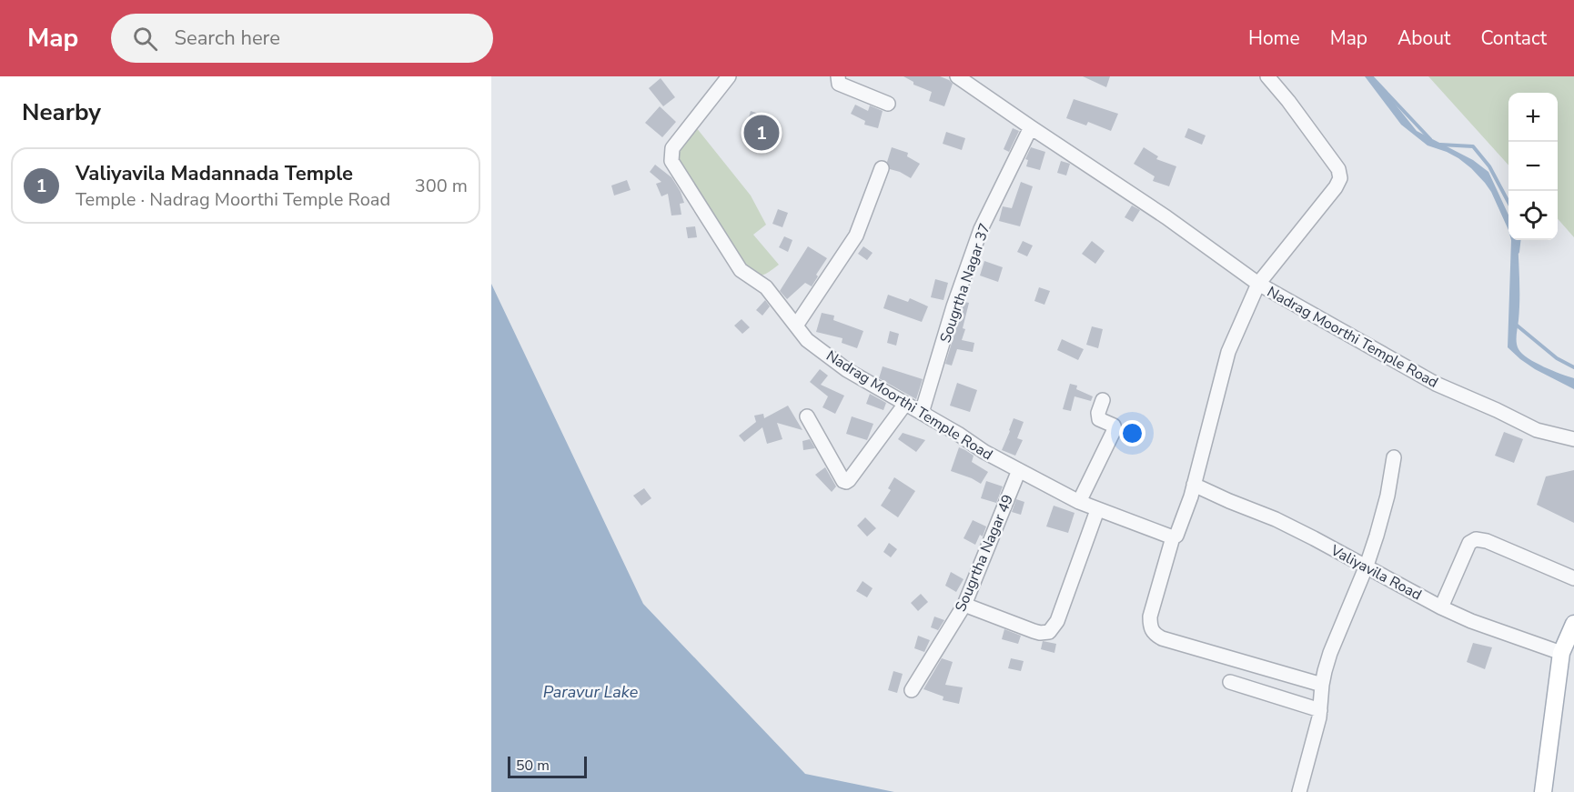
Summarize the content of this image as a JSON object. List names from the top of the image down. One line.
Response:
{"streets":{"street":["Sougrtha Nagar 37","Nadrag Moorthi Temple Road","Sougrtha Nagar 49","Valiyavila Road"]},"crossings":[["Sougrtha Nagar 37","Nadrag Moorthi Temple Road"],["Nadrag Moorthi Temple Road","Sougrtha Nagar 49"]],"water":["Paravur Lake"],"scale_bar":"50 m","page":{"header":"Map","search":"Search here","nav":["Home","Map","About","Contact"],"heading":"Nearby","map_buttons":["+","−"],"pins":"1","list":[{"mark":"1","name":"Valiyavila Madannada Temple","note":"Temple · Nadrag Moorthi Temple Road","value":"300 m"}],"scale":"50 m"}}
